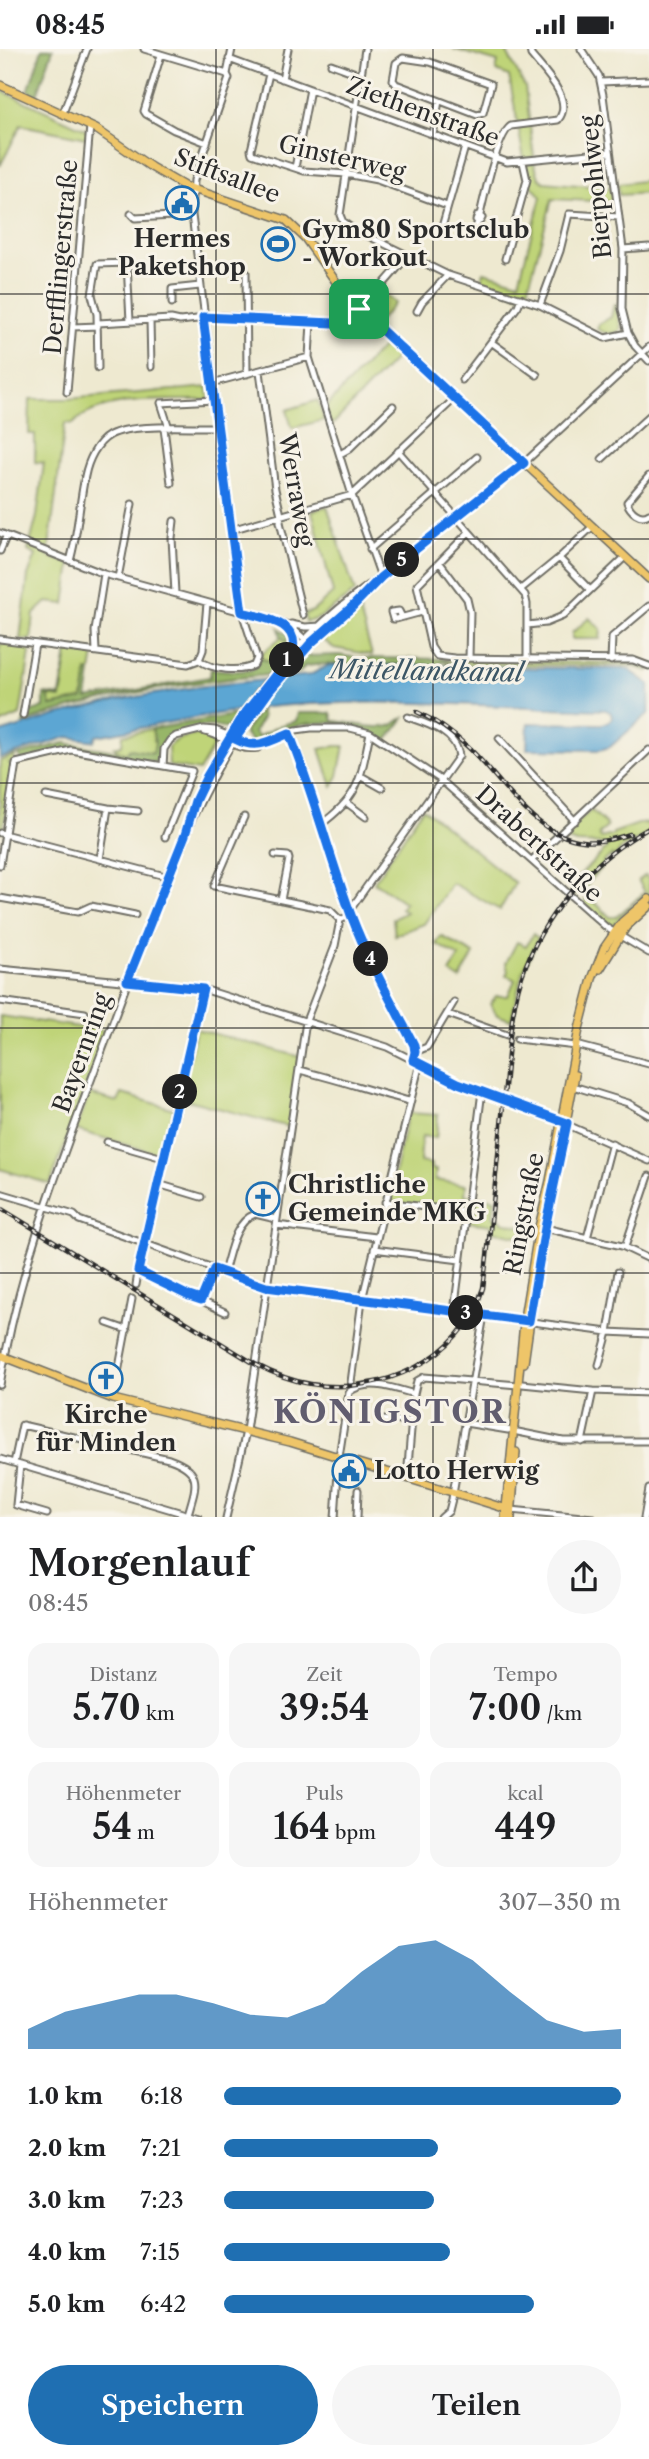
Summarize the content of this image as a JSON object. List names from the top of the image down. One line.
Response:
{"streets":{"main road":["Stiftsallee","Ringstraße"],"street":["Ziethenstraße","Ginsterweg","Bierpohlweg","Derfflingerstraße","Werraweg","Drabertstraße","Bayernring"]},"crossings":[["Ziethenstraße","Ginsterweg"],["Ziethenstraße","Bierpohlweg"],["Stiftsallee","Derfflingerstraße"],["Drabertstraße","Bayernring"],["Drabertstraße","Ringstraße"]],"districts":["KÖNIGSTOR"],"water":["Mittellandkanal"],"places":{"public building":["Hermes Paketshop","Lotto Herwig"],"sports":["Gym80 Sportsclub - Workout"],"church":["Christliche Gemeinde MKG","Kirche für Minden"]},"page":{"status":"08:45","pins":["5","1","4","2","3"],"heading":["Morgenlauf","08:45"],"stats":[["Distanz","5.70 km"],["Zeit","39:54"],["Tempo","7:00 /km"],["Höhenmeter","54 m"],["Puls","164 bpm"],["kcal","449"]],"chart":["Höhenmeter","307–350 m"],"list":[{"name":"1.0 km","note":"6:18"},{"name":"2.0 km","note":"7:21"},{"name":"3.0 km","note":"7:23"},{"name":"4.0 km","note":"7:15"},{"name":"5.0 km","note":"6:42"}],"buttons":["Speichern","Teilen"]}}
